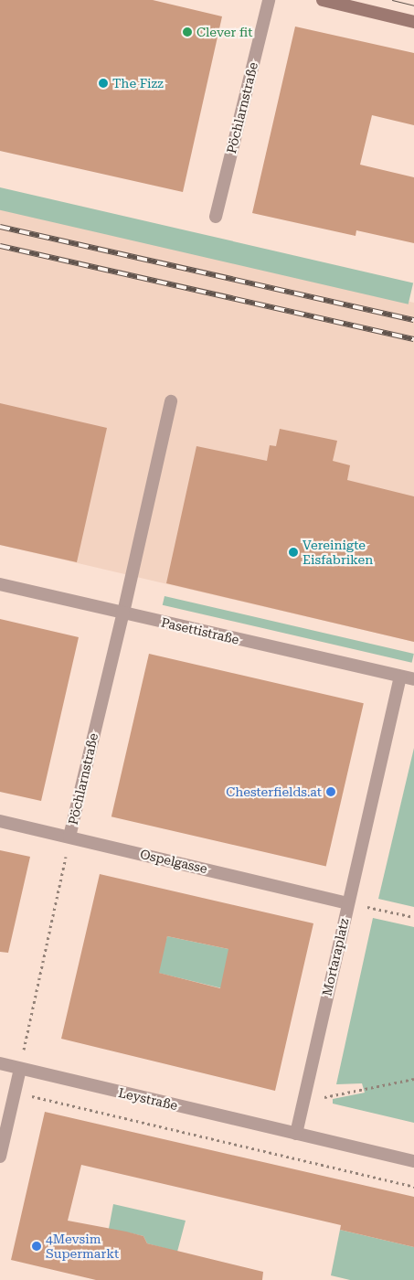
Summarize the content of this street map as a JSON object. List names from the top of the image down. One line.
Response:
{"streets":{"street":["Pöchlarnstraße","Pasettistraße","Ospelgasse","Mortaraplatz","Leystraße"]},"crossings":[["Pöchlarnstraße","Pasettistraße"],["Pöchlarnstraße","Ospelgasse"],["Pöchlarnstraße","Leystraße"],["Pasettistraße","Mortaraplatz"],["Ospelgasse","Mortaraplatz"],["Mortaraplatz","Leystraße"]],"places":["Clever fit","The Fizz","Vereinigte Eisfabriken","Chesterfields.at","4Mevsim Supermarkt"]}
